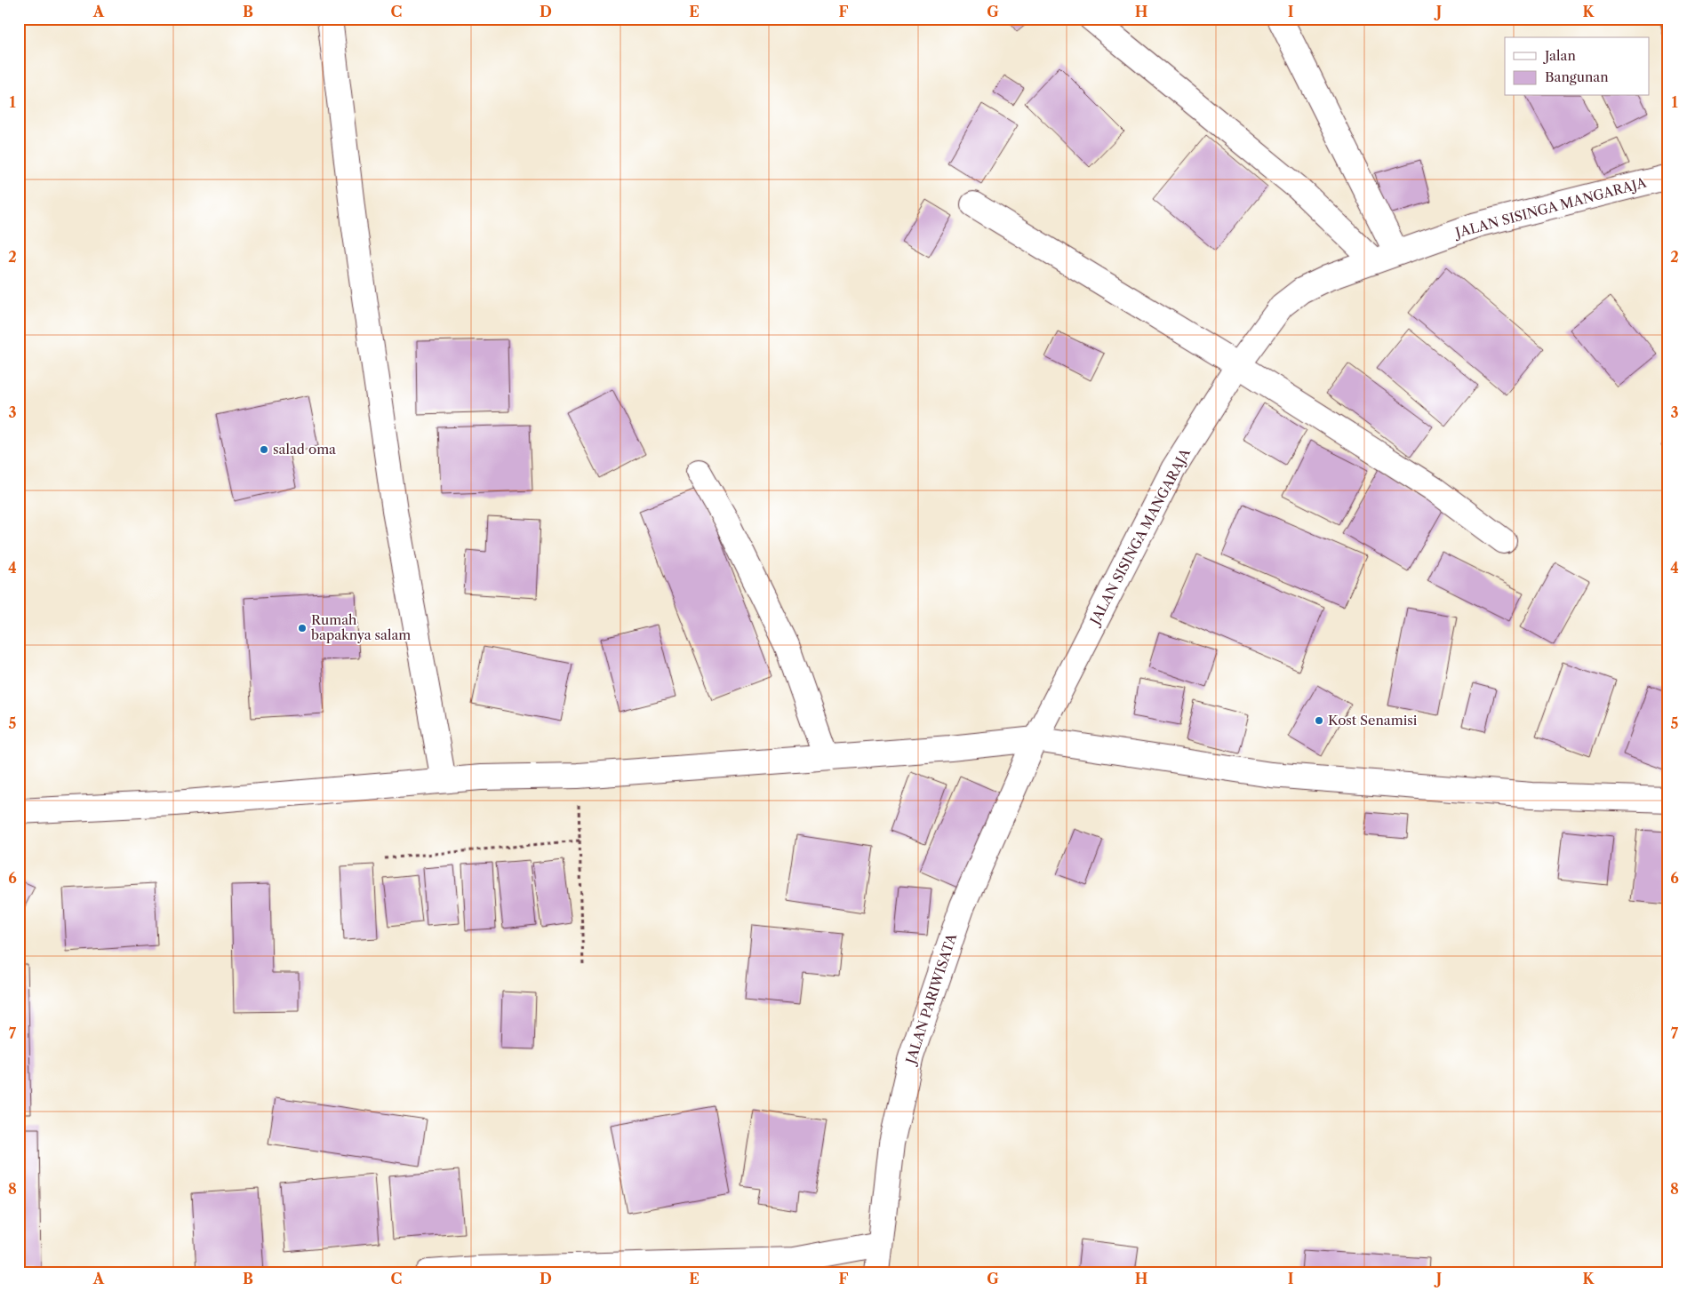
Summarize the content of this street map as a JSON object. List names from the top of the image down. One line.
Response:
{"streets":{"street":["JALAN SISINGA MANGARAJA","JALAN PARIWISATA"]},"crossings":[["JALAN SISINGA MANGARAJA","JALAN PARIWISATA"]],"places":["salad oma","Rumah bapaknya salam","Kost Senamisi"],"legend":["Jalan","Bangunan"],"grid":{"columns":["A","B","C","D","E","F","G","H","I","J","K"],"rows":["1","2","3","4","5","6","7","8"]}}
